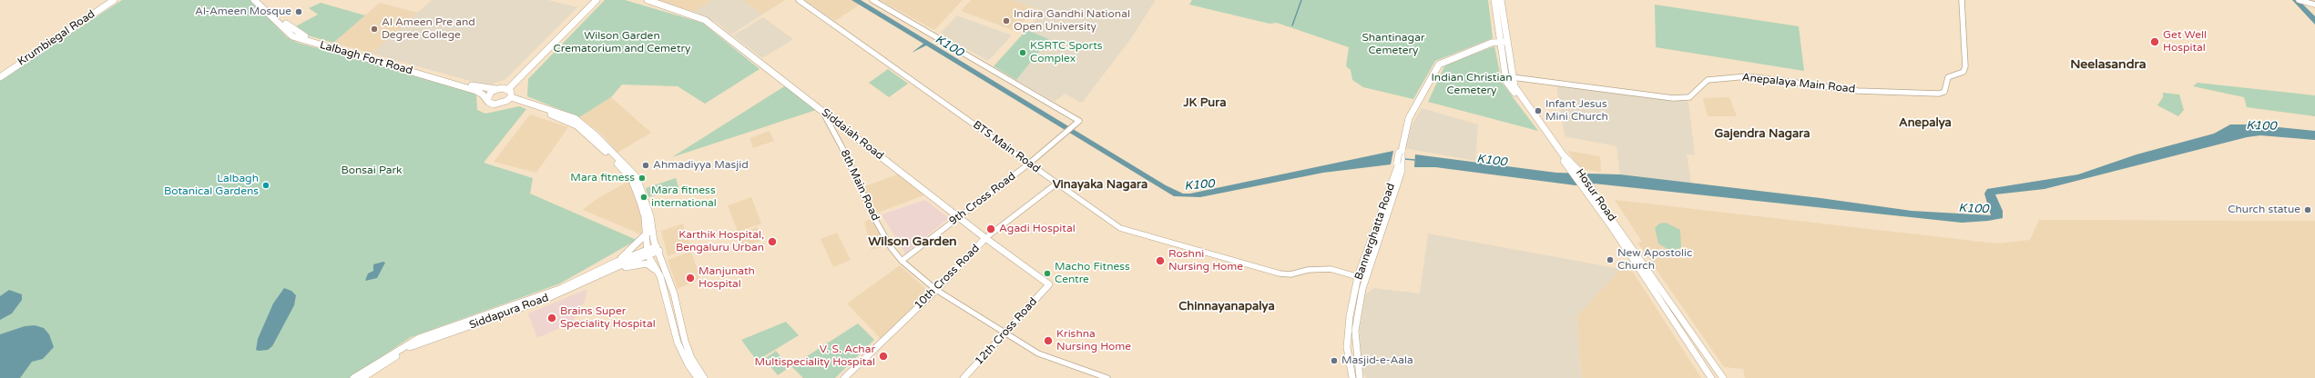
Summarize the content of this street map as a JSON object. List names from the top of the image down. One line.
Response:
{"streets":{"main road":["Krumbiegal Road","Lalbagh Fort Road","Siddaiah Road","Hosur Road","Bannerghatta Road","10th Cross Road","Siddapura Road","12th Cross Road"],"street":["Anepalaya Main Road","BTS Main Road","8th Main Road","9th Cross Road"]},"crossings":[["Anepalaya Main Road","Hosur Road"],["Siddaiah Road","8th Main Road"],["Siddaiah Road","9th Cross Road"],["Siddaiah Road","10th Cross Road"],["Siddaiah Road","12th Cross Road"],["BTS Main Road","9th Cross Road"],["BTS Main Road","Bannerghatta Road"],["BTS Main Road","10th Cross Road"],["8th Main Road","9th Cross Road"],["8th Main Road","10th Cross Road"],["8th Main Road","12th Cross Road"]],"districts":["Neelasandra","JK Pura","Anepalya","Gajendra Nagara","Vinayaka Nagara","Wilson Garden","Chinnayanapalya"],"water":["K100"],"parks":["Wilson Garden Crematorium and Cemetry","Shantinagar Cemetery","Indian Christian Cemetery","Bonsai Park"],"places":["Al-Ameen Mosque","Indira Gandhi National Open University","Al Ameen Pre and Degree College","Get Well Hospital","KSRTC Sports Complex","Infant Jesus Mini Church","Ahmadiyya Masjid","Mara fitness","Lalbagh Botanical Gardens","Mara fitness international","Church statue","Agadi Hospital","Karthik Hospital, Bengaluru Urban","New Apostolic Church","Roshni Nursing Home","Macho Fitness Centre","Manjunath Hospital","Brains Super Speciality Hospital","Krishna Nursing Home","V. S. Achar Multispeciality Hospital","Masjid-e-Aala"]}
